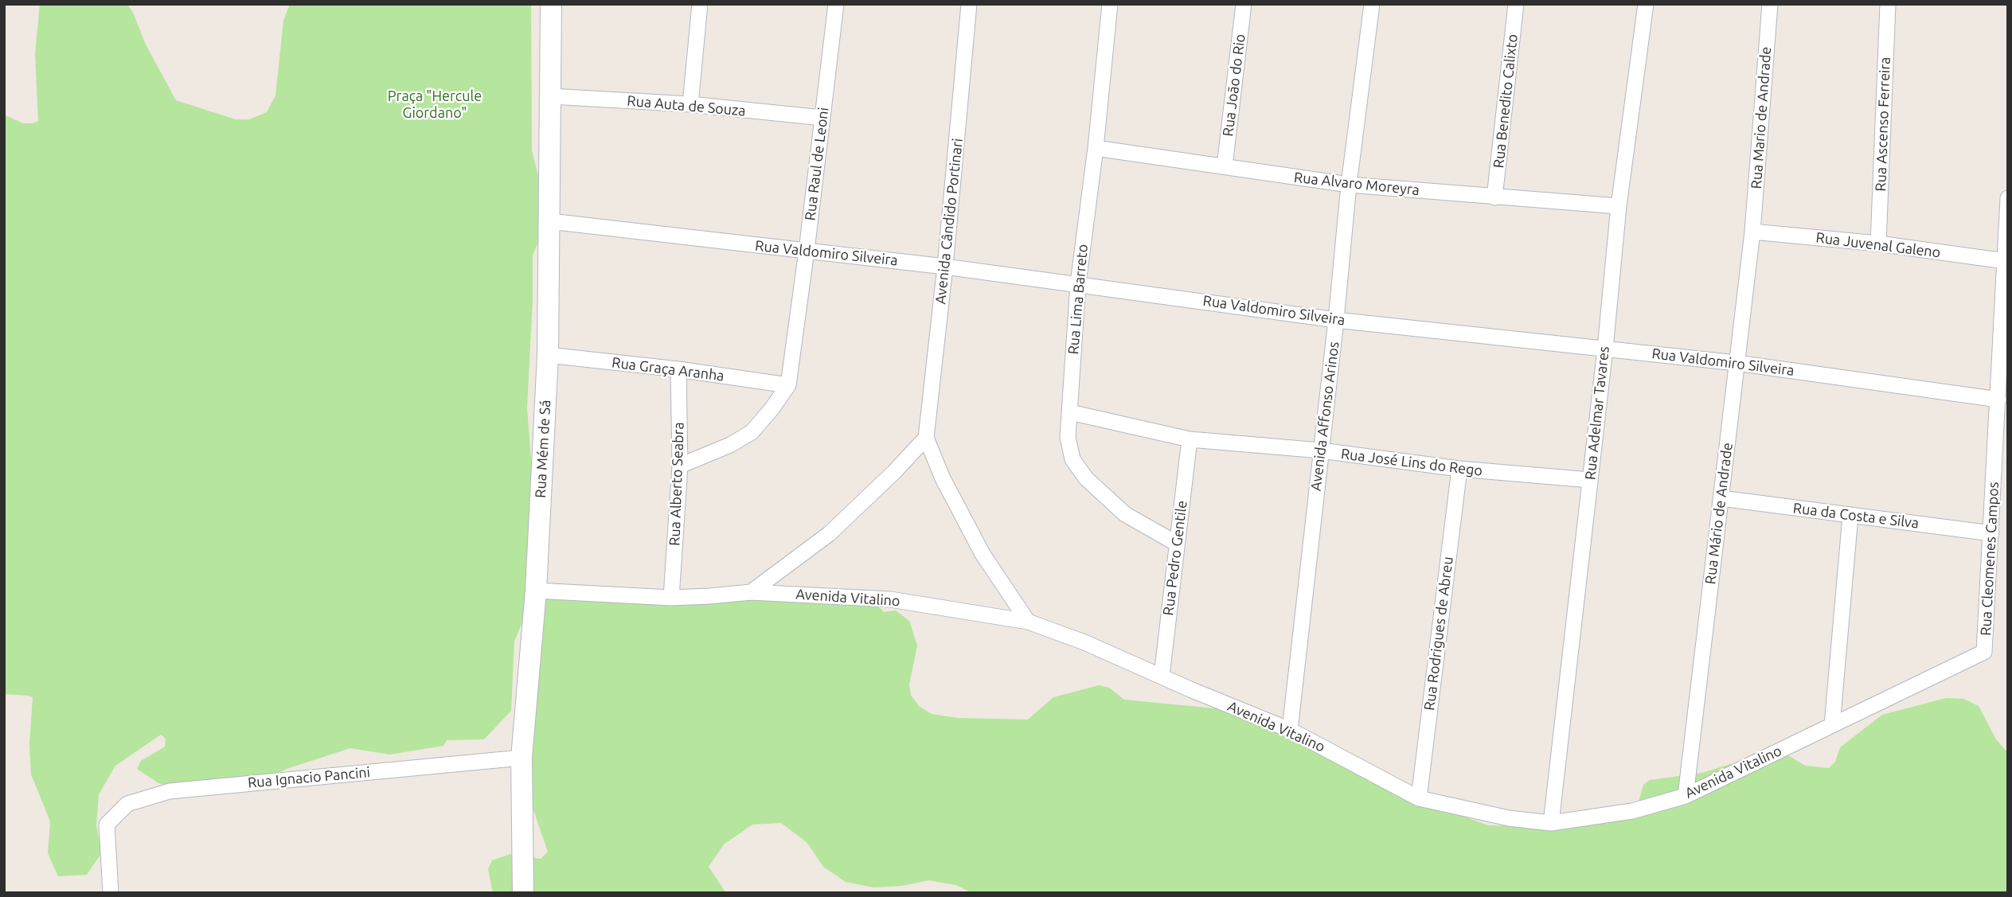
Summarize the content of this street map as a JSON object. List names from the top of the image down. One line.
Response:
{"streets":{"street":["Rua João do Rio","Rua Benedito Calixto","Rua Auta de Souza","Rua Mario de Andrade","Rua Ascenso Ferreira","Rua Raul de Leoni","Rua Alvaro Moreyra","Avenida Cândido Portinari","Rua Juvenal Galeno","Rua Valdomiro Silveira","Rua Lima Barreto","Rua Graça Aranha","Rua Adelmar Tavares","Avenida Affonso Arinos","Rua Mém de Sá","Rua José Lins do Rego","Rua Alberto Seabra","Rua Mário de Andrade","Rua da Costa e Silva","Rua Pedro Gentile","Rua Cleomenes Campos","Avenida Vitalino","Rua Rodrigues de Abreu","Rua Ignacio Pancini"]},"crossings":[["Rua João do Rio","Rua Alvaro Moreyra"],["Rua Benedito Calixto","Rua Alvaro Moreyra"],["Rua Auta de Souza","Rua Raul de Leoni"],["Rua Auta de Souza","Rua Mém de Sá"],["Rua Mario de Andrade","Rua Juvenal Galeno"],["Rua Mario de Andrade","Rua Mário de Andrade"],["Rua Ascenso Ferreira","Rua Juvenal Galeno"],["Rua Raul de Leoni","Rua Valdomiro Silveira"],["Rua Raul de Leoni","Rua Graça Aranha"],["Rua Raul de Leoni","Rua Alberto Seabra"],["Rua Alvaro Moreyra","Rua Lima Barreto"],["Rua Alvaro Moreyra","Rua Adelmar Tavares"],["Rua Alvaro Moreyra","Avenida Affonso Arinos"],["Avenida Cândido Portinari","Rua Valdomiro Silveira"],["Avenida Cândido Portinari","Avenida Vitalino"],["Rua Juvenal Galeno","Rua Mário de Andrade"],["Rua Juvenal Galeno","Rua Cleomenes Campos"],["Rua Valdomiro Silveira","Rua Lima Barreto"],["Rua Valdomiro Silveira","Rua Adelmar Tavares"],["Rua Valdomiro Silveira","Avenida Affonso Arinos"],["Rua Valdomiro Silveira","Rua Mém de Sá"],["Rua Valdomiro Silveira","Rua Mário de Andrade"],["Rua Valdomiro Silveira","Rua Cleomenes Campos"],["Rua Lima Barreto","Rua José Lins do Rego"],["Rua Lima Barreto","Rua Pedro Gentile"],["Rua Graça Aranha","Rua Mém de Sá"],["Rua Graça Aranha","Rua Alberto Seabra"],["Rua Adelmar Tavares","Rua José Lins do Rego"],["Rua Adelmar Tavares","Avenida Vitalino"],["Avenida Affonso Arinos","Rua José Lins do Rego"],["Avenida Affonso Arinos","Avenida Vitalino"],["Rua Mém de Sá","Avenida Vitalino"],["Rua Mém de Sá","Rua Ignacio Pancini"],["Rua José Lins do Rego","Rua Pedro Gentile"],["Rua José Lins do Rego","Rua Rodrigues de Abreu"],["Rua Alberto Seabra","Avenida Vitalino"],["Rua Mário de Andrade","Rua da Costa e Silva"],["Rua Mário de Andrade","Avenida Vitalino"],["Rua da Costa e Silva","Rua Cleomenes Campos"],["Rua Pedro Gentile","Avenida Vitalino"],["Rua Cleomenes Campos","Avenida Vitalino"],["Avenida Vitalino","Rua Rodrigues de Abreu"]],"parks":["Praça \"Hercule Giordano\""]}
